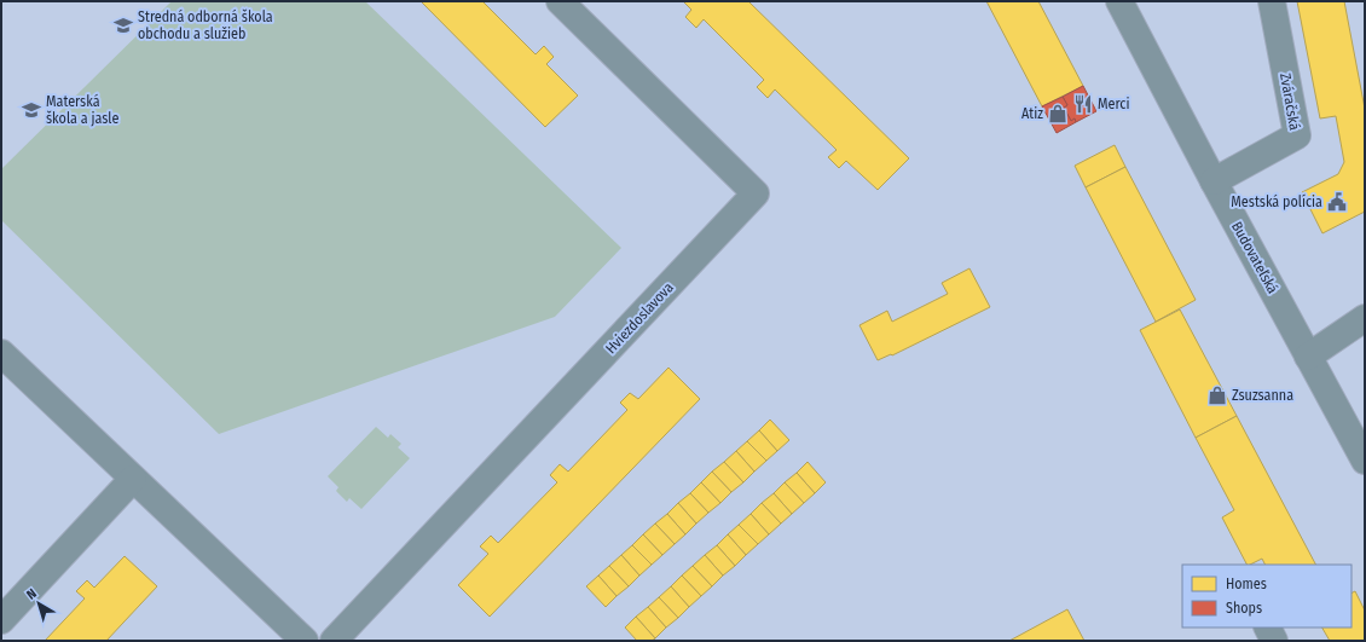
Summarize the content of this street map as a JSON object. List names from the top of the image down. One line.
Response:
{"streets":{"street":["Zváračská","Budovateľská","Hviezdoslavova"]},"crossings":[["Zváračská","Budovateľská"]],"places":{"school or university":["Stredná odborná škola obchodu a služieb","Materská škola a jasle"],"restaurant":["Merci"],"shop":["Atiz","Zsuzsanna"],"public building":["Mestská polícia"]},"legend":["Homes","Shops"],"north":"top left"}
